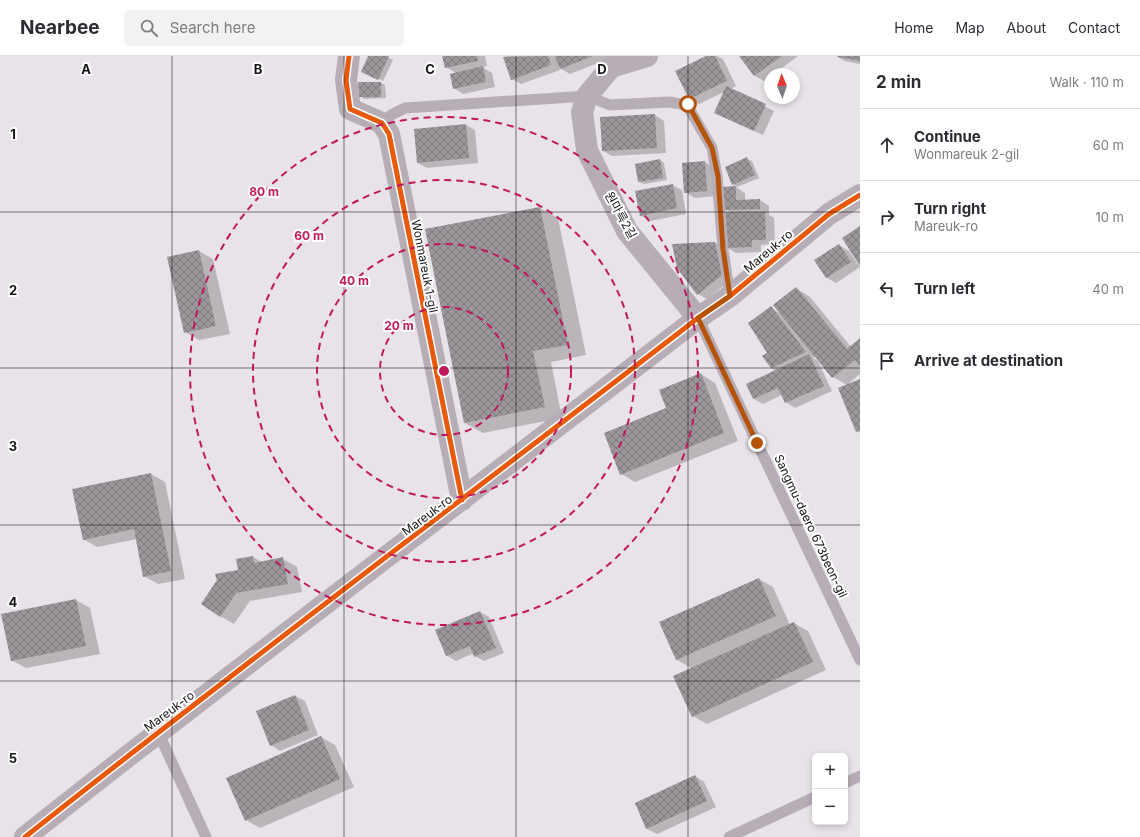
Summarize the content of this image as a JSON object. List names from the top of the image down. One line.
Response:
{"streets":{"street":["원마륵2길","Mareuk-ro","Wonmareuk 1-gil"],"lane":["Sangmu-daero 673beon-gil"]},"crossings":[["원마륵2길","Mareuk-ro"],["원마륵2길","Sangmu-daero 673beon-gil"],["Mareuk-ro","Wonmareuk 1-gil"],["Mareuk-ro","Sangmu-daero 673beon-gil"]],"north":"top","page":{"header":"Nearbee","search":"Search here","nav":["Home","Map","About","Contact"],"heading":["2 min","Walk · 110 m"],"list":[["Continue","Wonmareuk 2-gil","60 m"],["Turn right","Mareuk-ro","10 m"],["Turn left","40 m"],"Arrive at destination"],"map_buttons":["+","−"]},"grid":{"columns":["A","B","C","D"],"rows":["1","2","3","4","5"]},"rings":["80 m","60 m","40 m","20 m"]}
